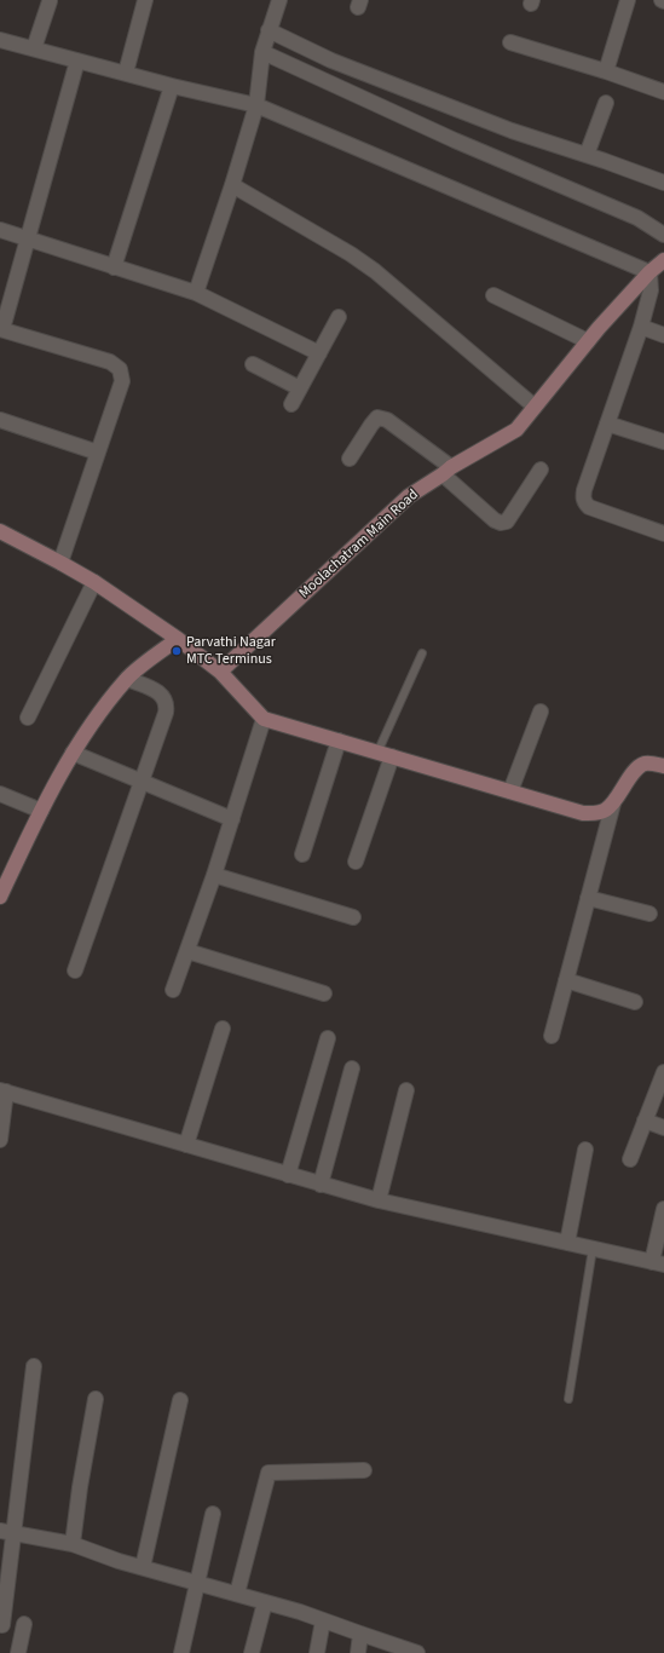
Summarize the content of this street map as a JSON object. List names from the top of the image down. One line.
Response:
{"streets":{"street":["Moolachatram Main Road"]},"places":["Parvathi Nagar MTC Terminus"]}
